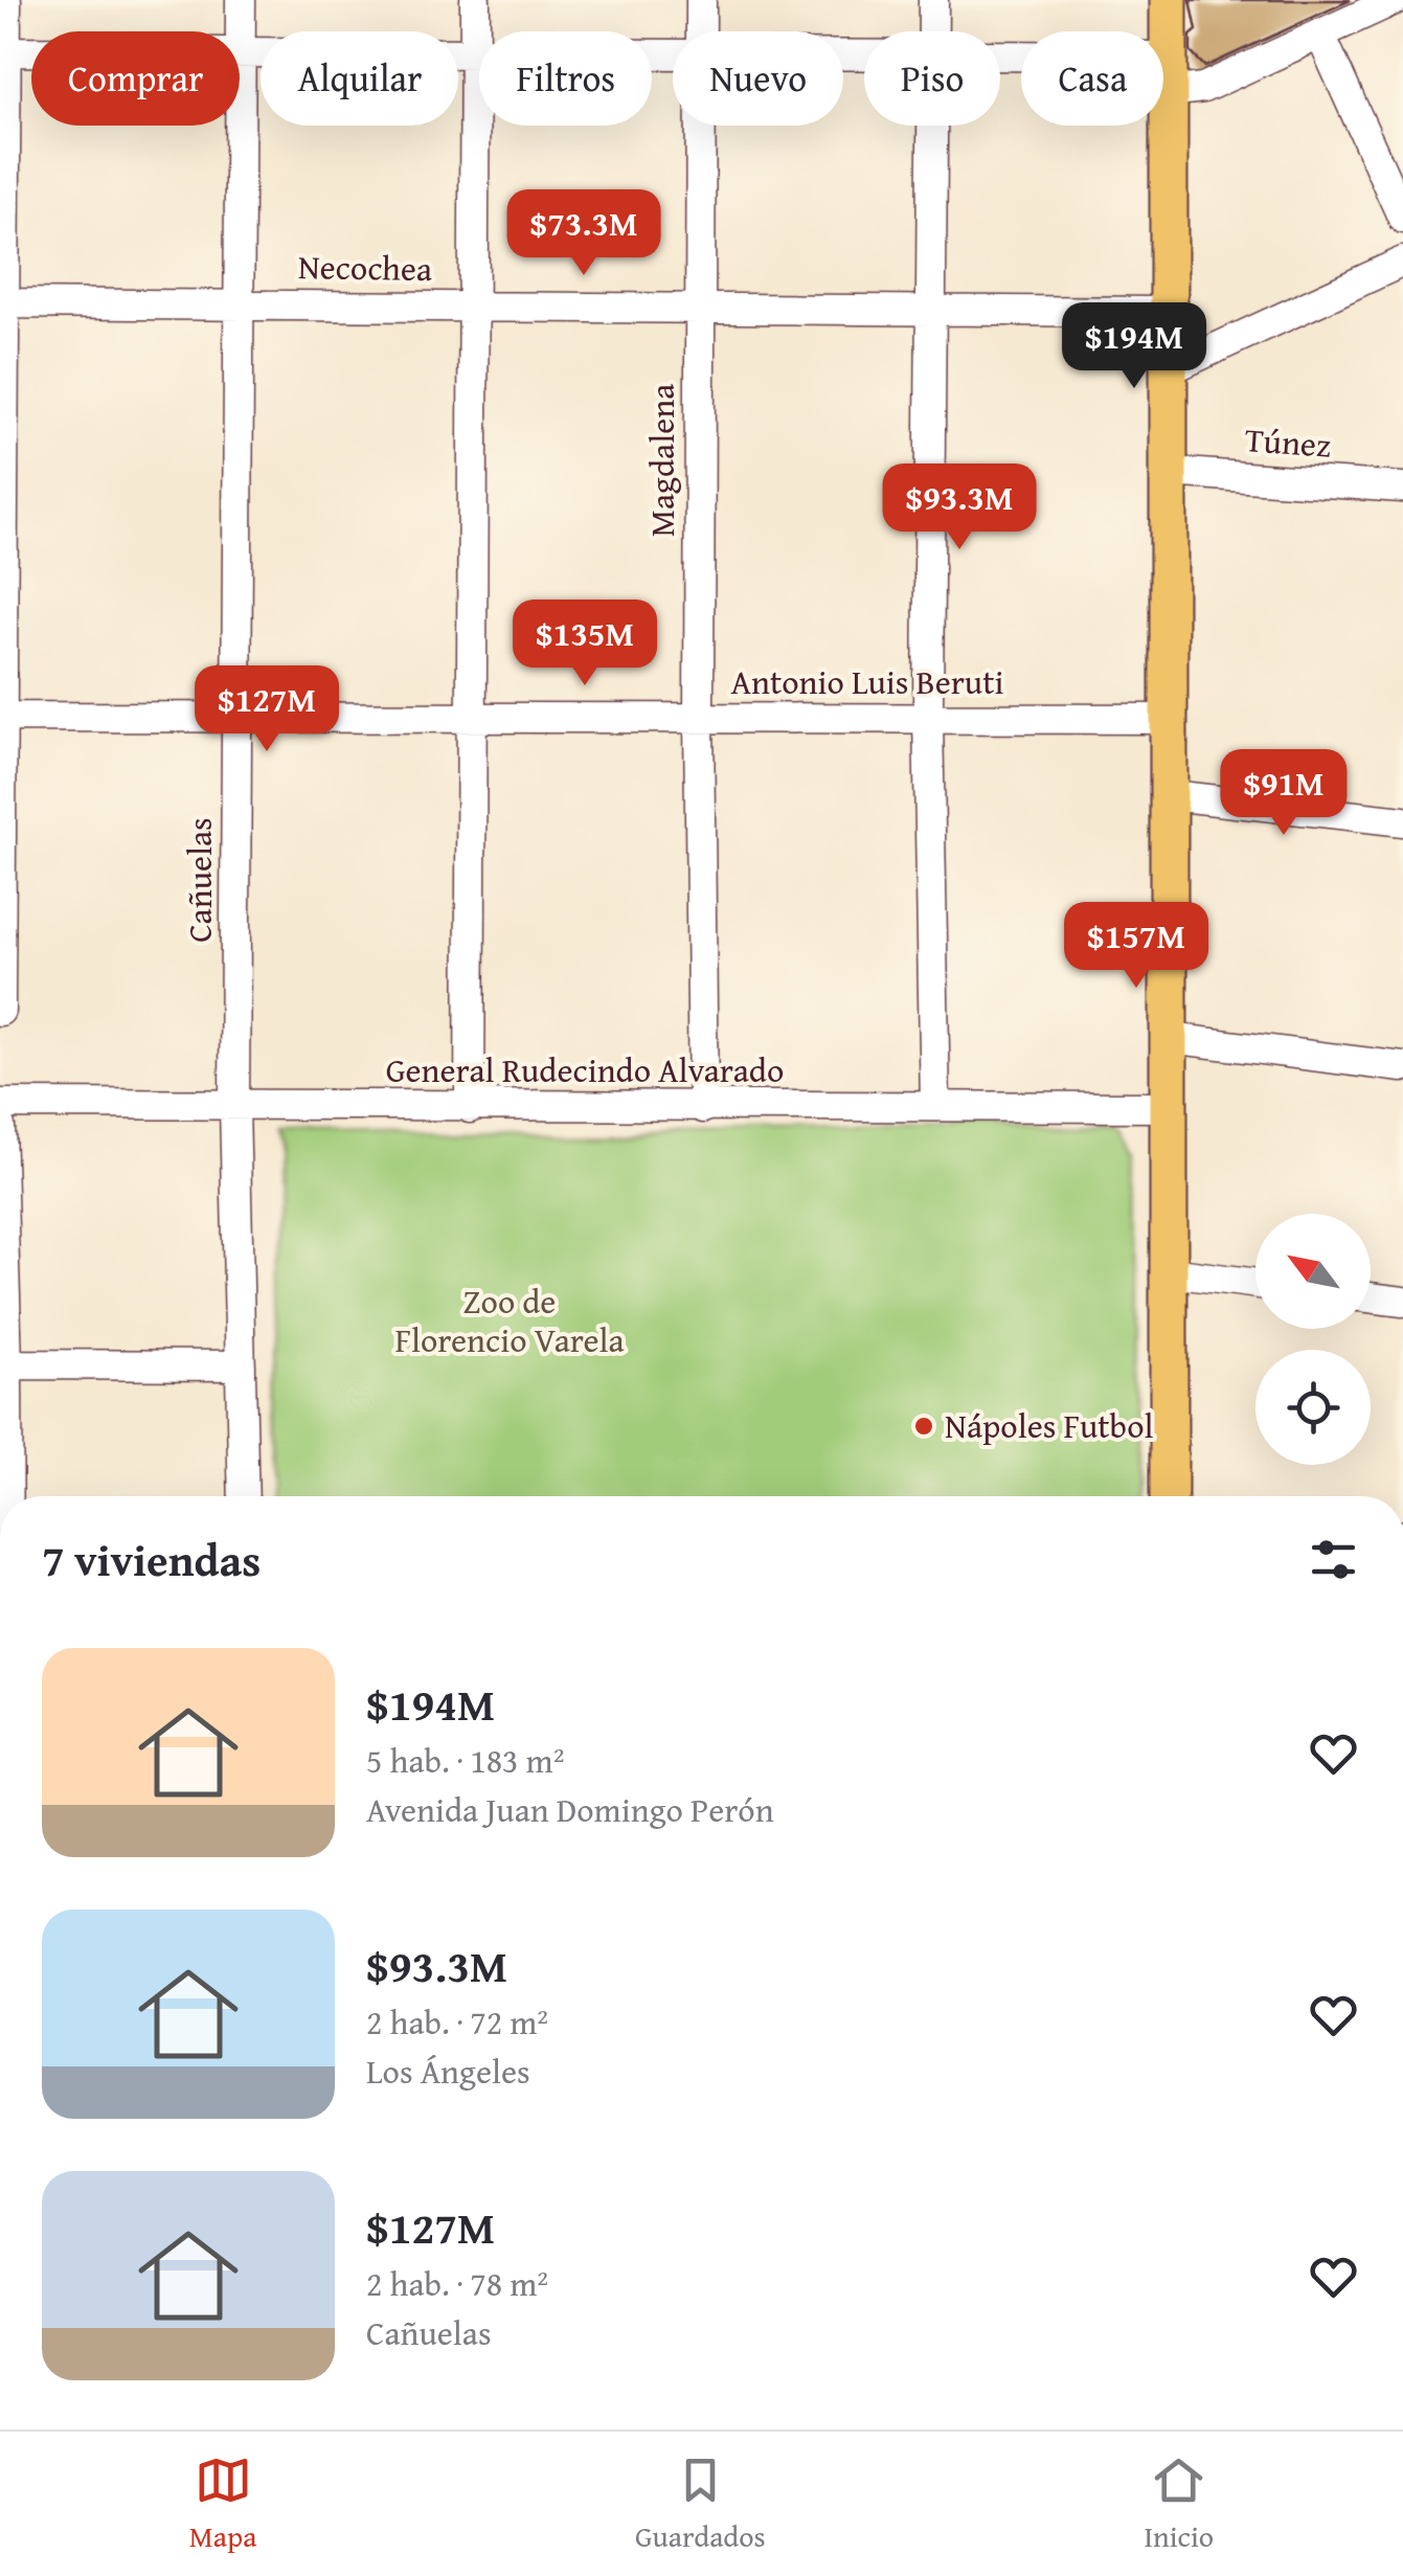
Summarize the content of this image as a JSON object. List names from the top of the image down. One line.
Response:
{"streets":{"street":["Necochea","Túnez","Magdalena","Antonio Luis Beruti","Cañuelas","General Rudecindo Alvarado"]},"crossings":[["Necochea","Magdalena"],["Necochea","Cañuelas"],["Magdalena","Antonio Luis Beruti"],["Magdalena","General Rudecindo Alvarado"],["Antonio Luis Beruti","Cañuelas"],["Cañuelas","General Rudecindo Alvarado"]],"parks":["Zoo de Florencio Varela"],"places":["Nápoles Futbol"],"north":"top left","page":{"chip":["Comprar","Alquilar","Filtros","Nuevo","Piso","Casa"],"price":["$73.3M","$194M","$93.3M","$135M","$127M","$91M","$157M"],"heading":"7 viviendas","list":[{"name":"$194M","note":"5 hab. · 183 m² · Avenida Juan Domingo Perón"},{"name":"$93.3M","note":"2 hab. · 72 m² · Los Ángeles"},{"name":"$127M","note":"2 hab. · 78 m² · Cañuelas"}],"tabs":["Mapa","Guardados","Inicio"]}}
